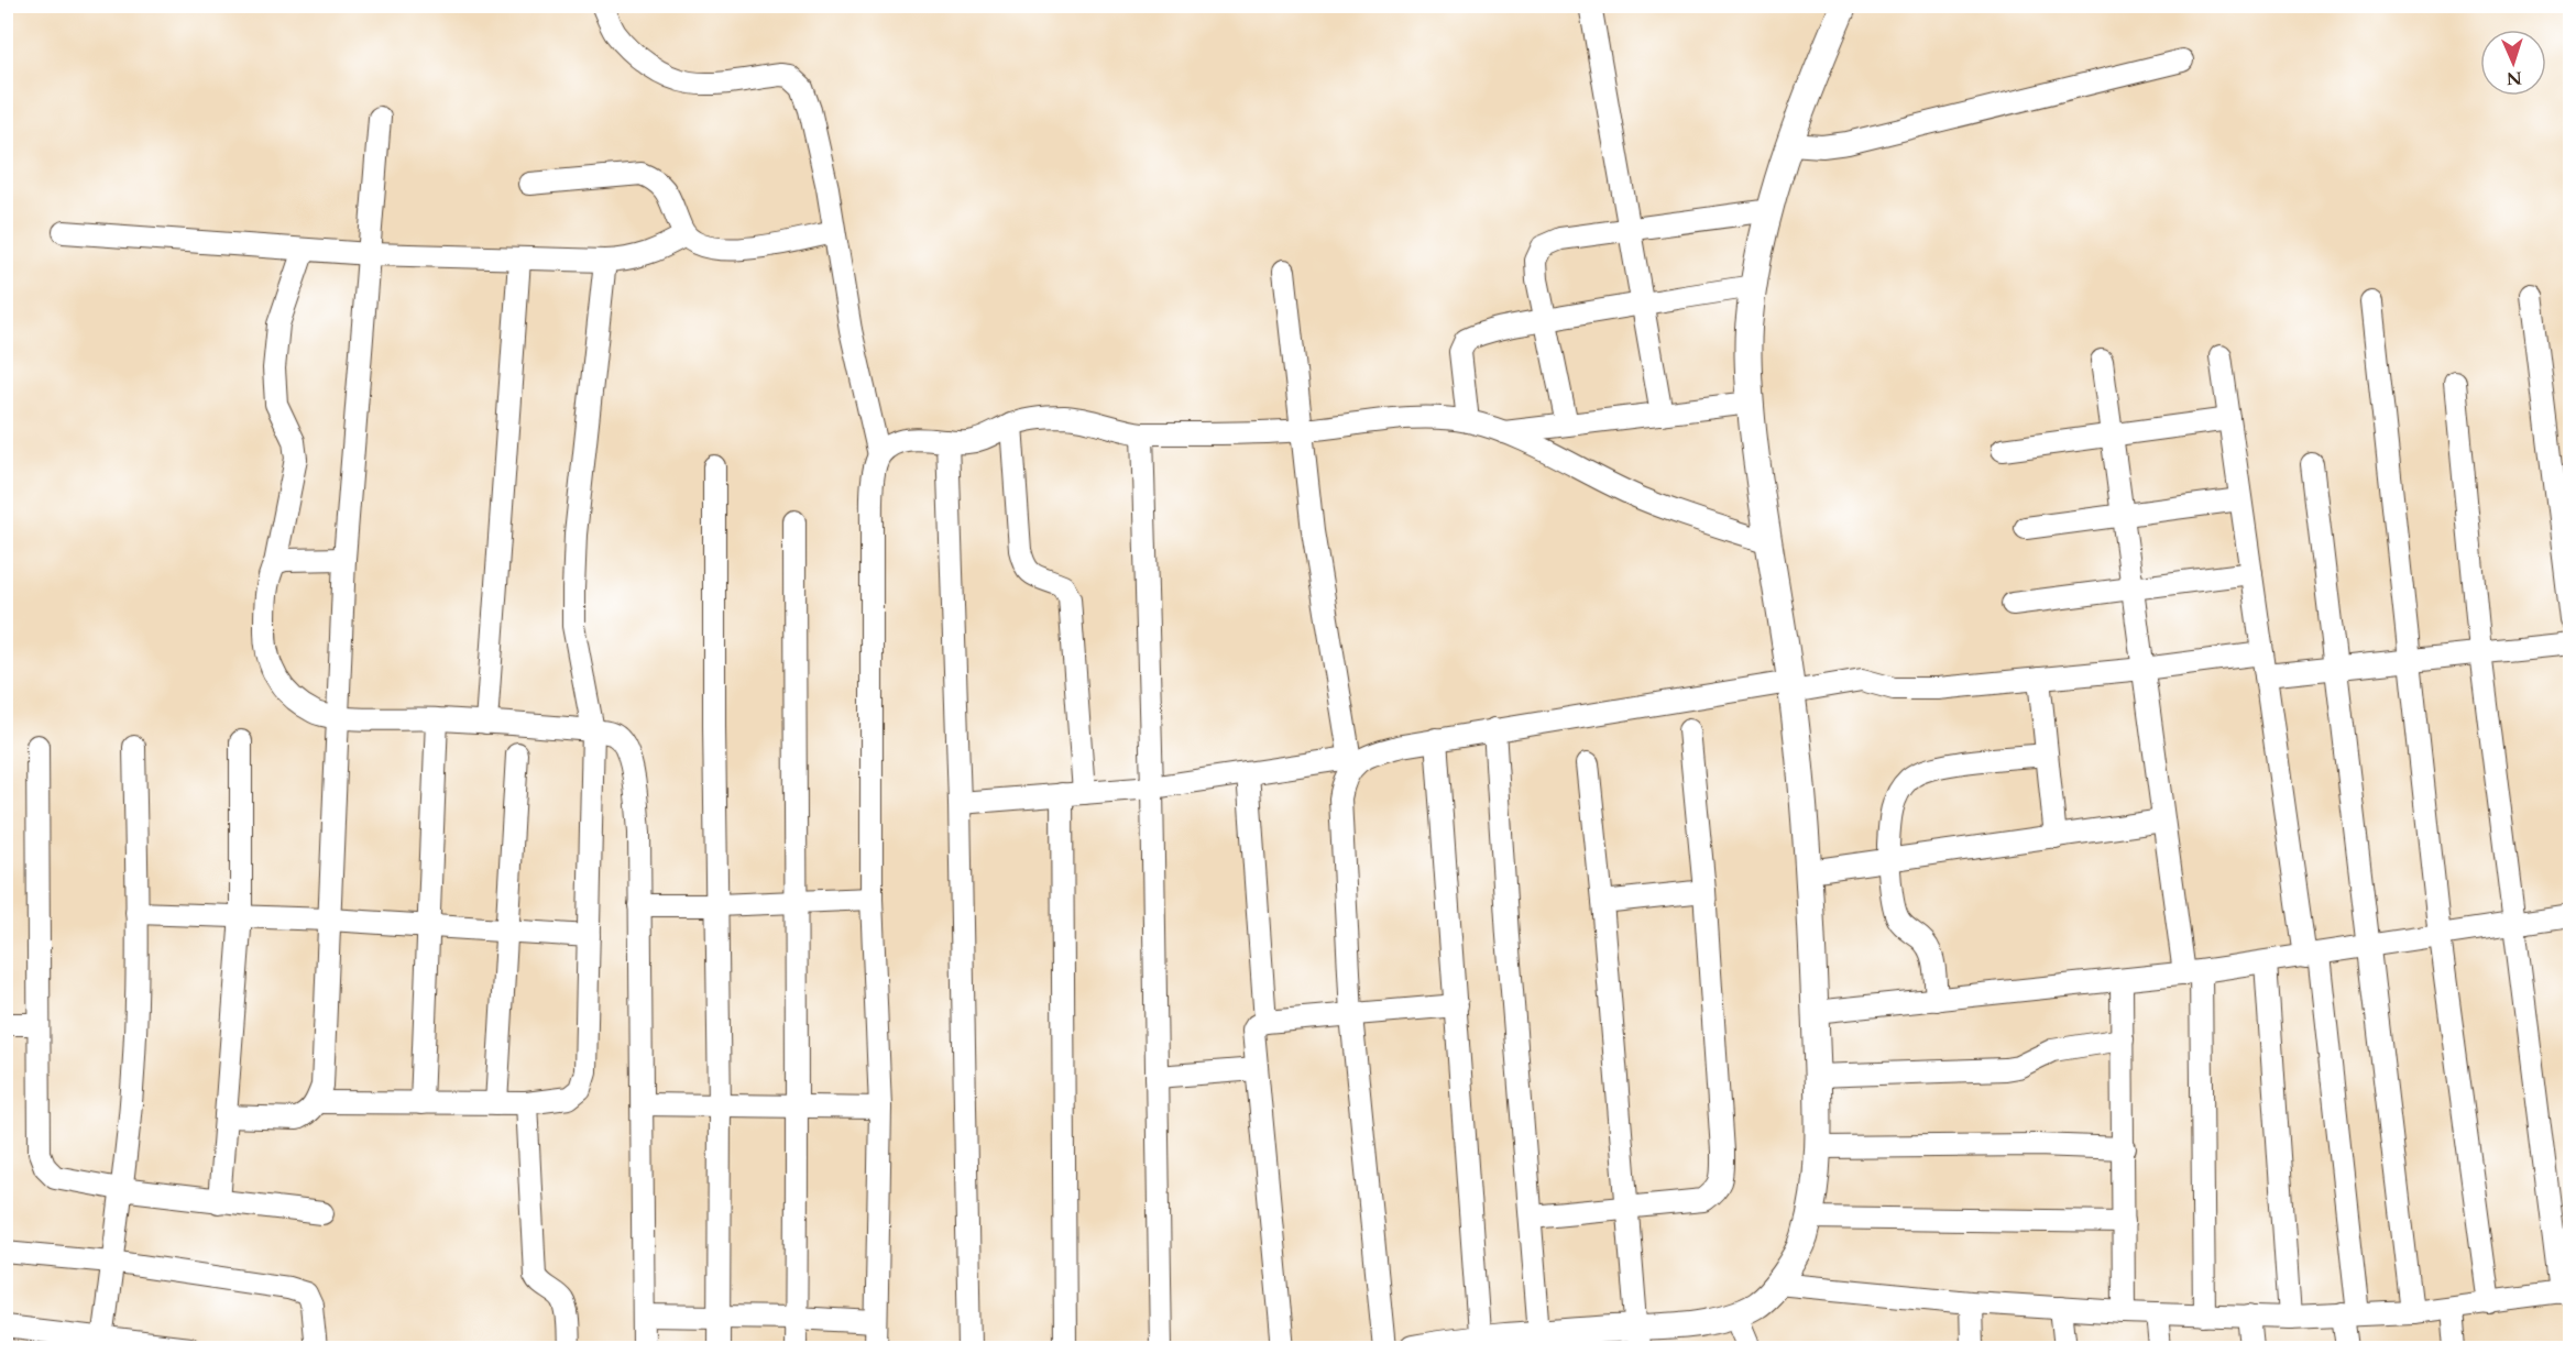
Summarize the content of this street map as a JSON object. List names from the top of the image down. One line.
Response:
{"north":"bottom"}
